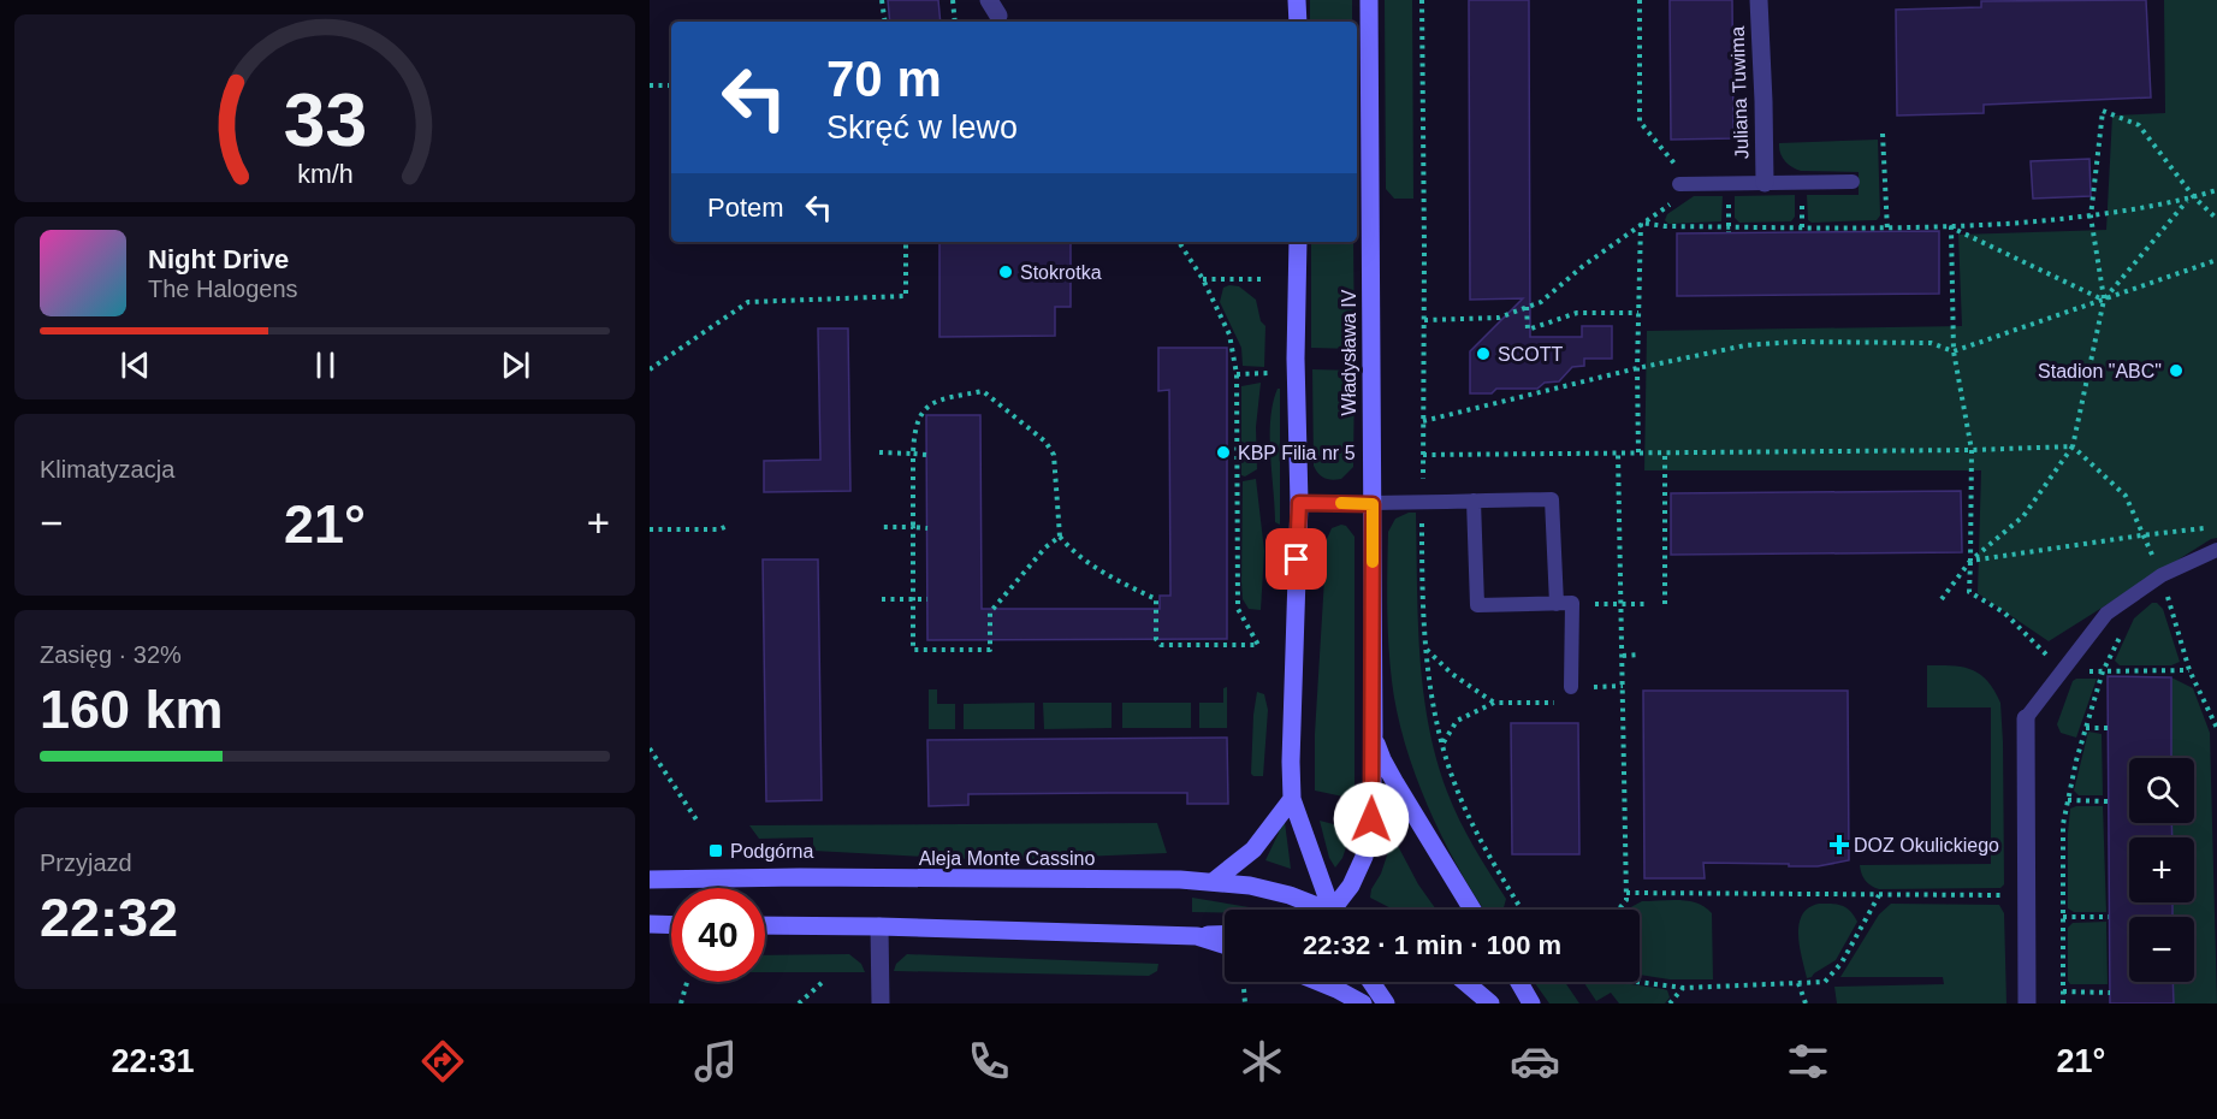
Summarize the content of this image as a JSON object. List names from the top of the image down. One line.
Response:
{"streets":{"street":["Juliana Tuwima","Władysława IV","Aleja Monte Cassino"]},"places":{"other":["Stokrotka","SCOTT","Stadion \"ABC\"","KBP Filia nr 5"],"health":["DOZ Okulickiego"],"transit":["Podgórna"]},"page":{"turn":["70 m","Skręć w lewo"],"then":"Potem","song":["Night Drive","The Halogens"],"tile":["Klimatyzacja",["Zasięg · 32%","160 km"],["Przyjazd","22:32"]],"heat":["−","21°","+"],"map_buttons":["+","−"],"limit":"40","trip":"22:32 · 1 min · 100 m","tabs":["22:31","21°"],"gauge":["33","km/h"]}}
